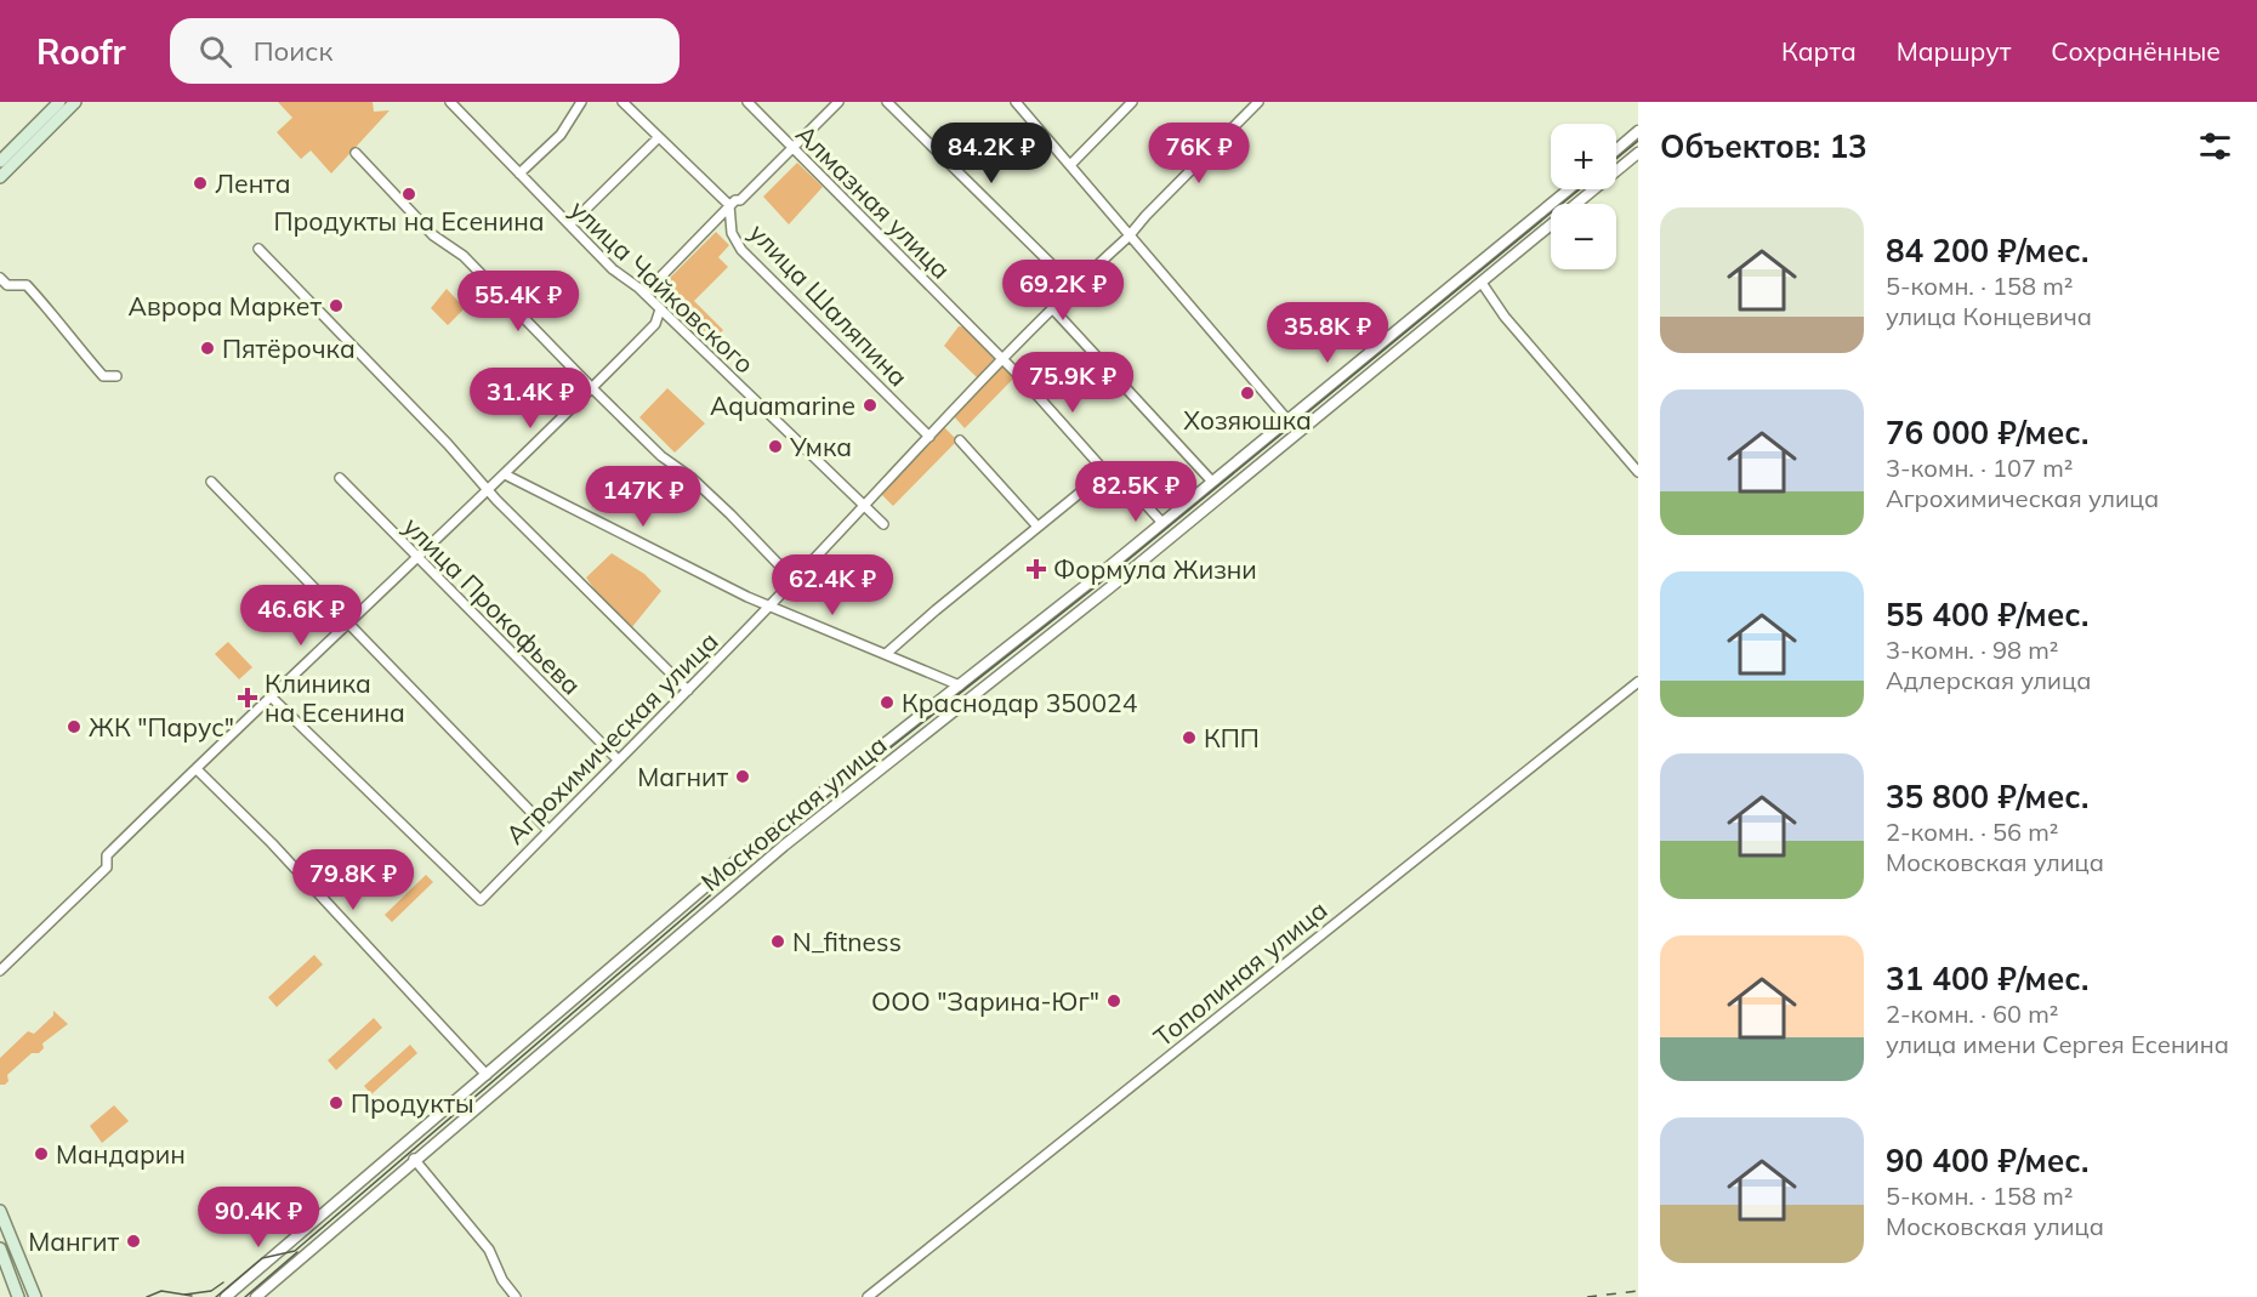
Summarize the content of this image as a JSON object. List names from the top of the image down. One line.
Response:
{"streets":{"street":["Алмазная улица","улица Чайковского","улица Шаляпина","улица Прокофьева","Агрохимическая улица","Московская улица","Тополиная улица"]},"crossings":[["Алмазная улица","Агрохимическая улица"],["Алмазная улица","Московская улица"],["улица Чайковского","Агрохимическая улица"],["улица Шаляпина","Агрохимическая улица"],["улица Прокофьева","Агрохимическая улица"]],"places":{"other":["Лента","Продукты на Есенина","Аврора Маркет","Пятёрочка","Хозяюшка","Aquamarine","Умка","Краснодар 350024","ЖК \"Парус\"","КПП","Магнит","N_fitness","ООО \"Зарина-Юг\"","Продукты","Мандарин","Мангит"],"health":["Формула Жизни","Клиника на Есенина"]},"page":{"header":"Roofr","search":"Поиск","nav":["Карта","Маршрут","Сохранённые"],"heading":"Объектов: 13","price":["84.2K ₽","76K ₽","69.2K ₽","55.4K ₽","35.8K ₽","75.9K ₽","31.4K ₽","82.5K ₽","147K ₽","62.4K ₽","46.6K ₽","79.8K ₽","90.4K ₽"],"map_buttons":["+","−"],"list":[{"name":"84 200 ₽/мес.","note":"5-комн. · 158 m² · улица Концевича"},{"name":"76 000 ₽/мес.","note":"3-комн. · 107 m² · Агрохимическая улица"},{"name":"55 400 ₽/мес.","note":"3-комн. · 98 m² · Адлерская улица"},{"name":"35 800 ₽/мес.","note":"2-комн. · 56 m² · Московская улица"},{"name":"31 400 ₽/мес.","note":"2-комн. · 60 m² · улица имени Сергея Есенина"},{"name":"90 400 ₽/мес.","note":"5-комн. · 158 m² · Московская улица"}]}}
